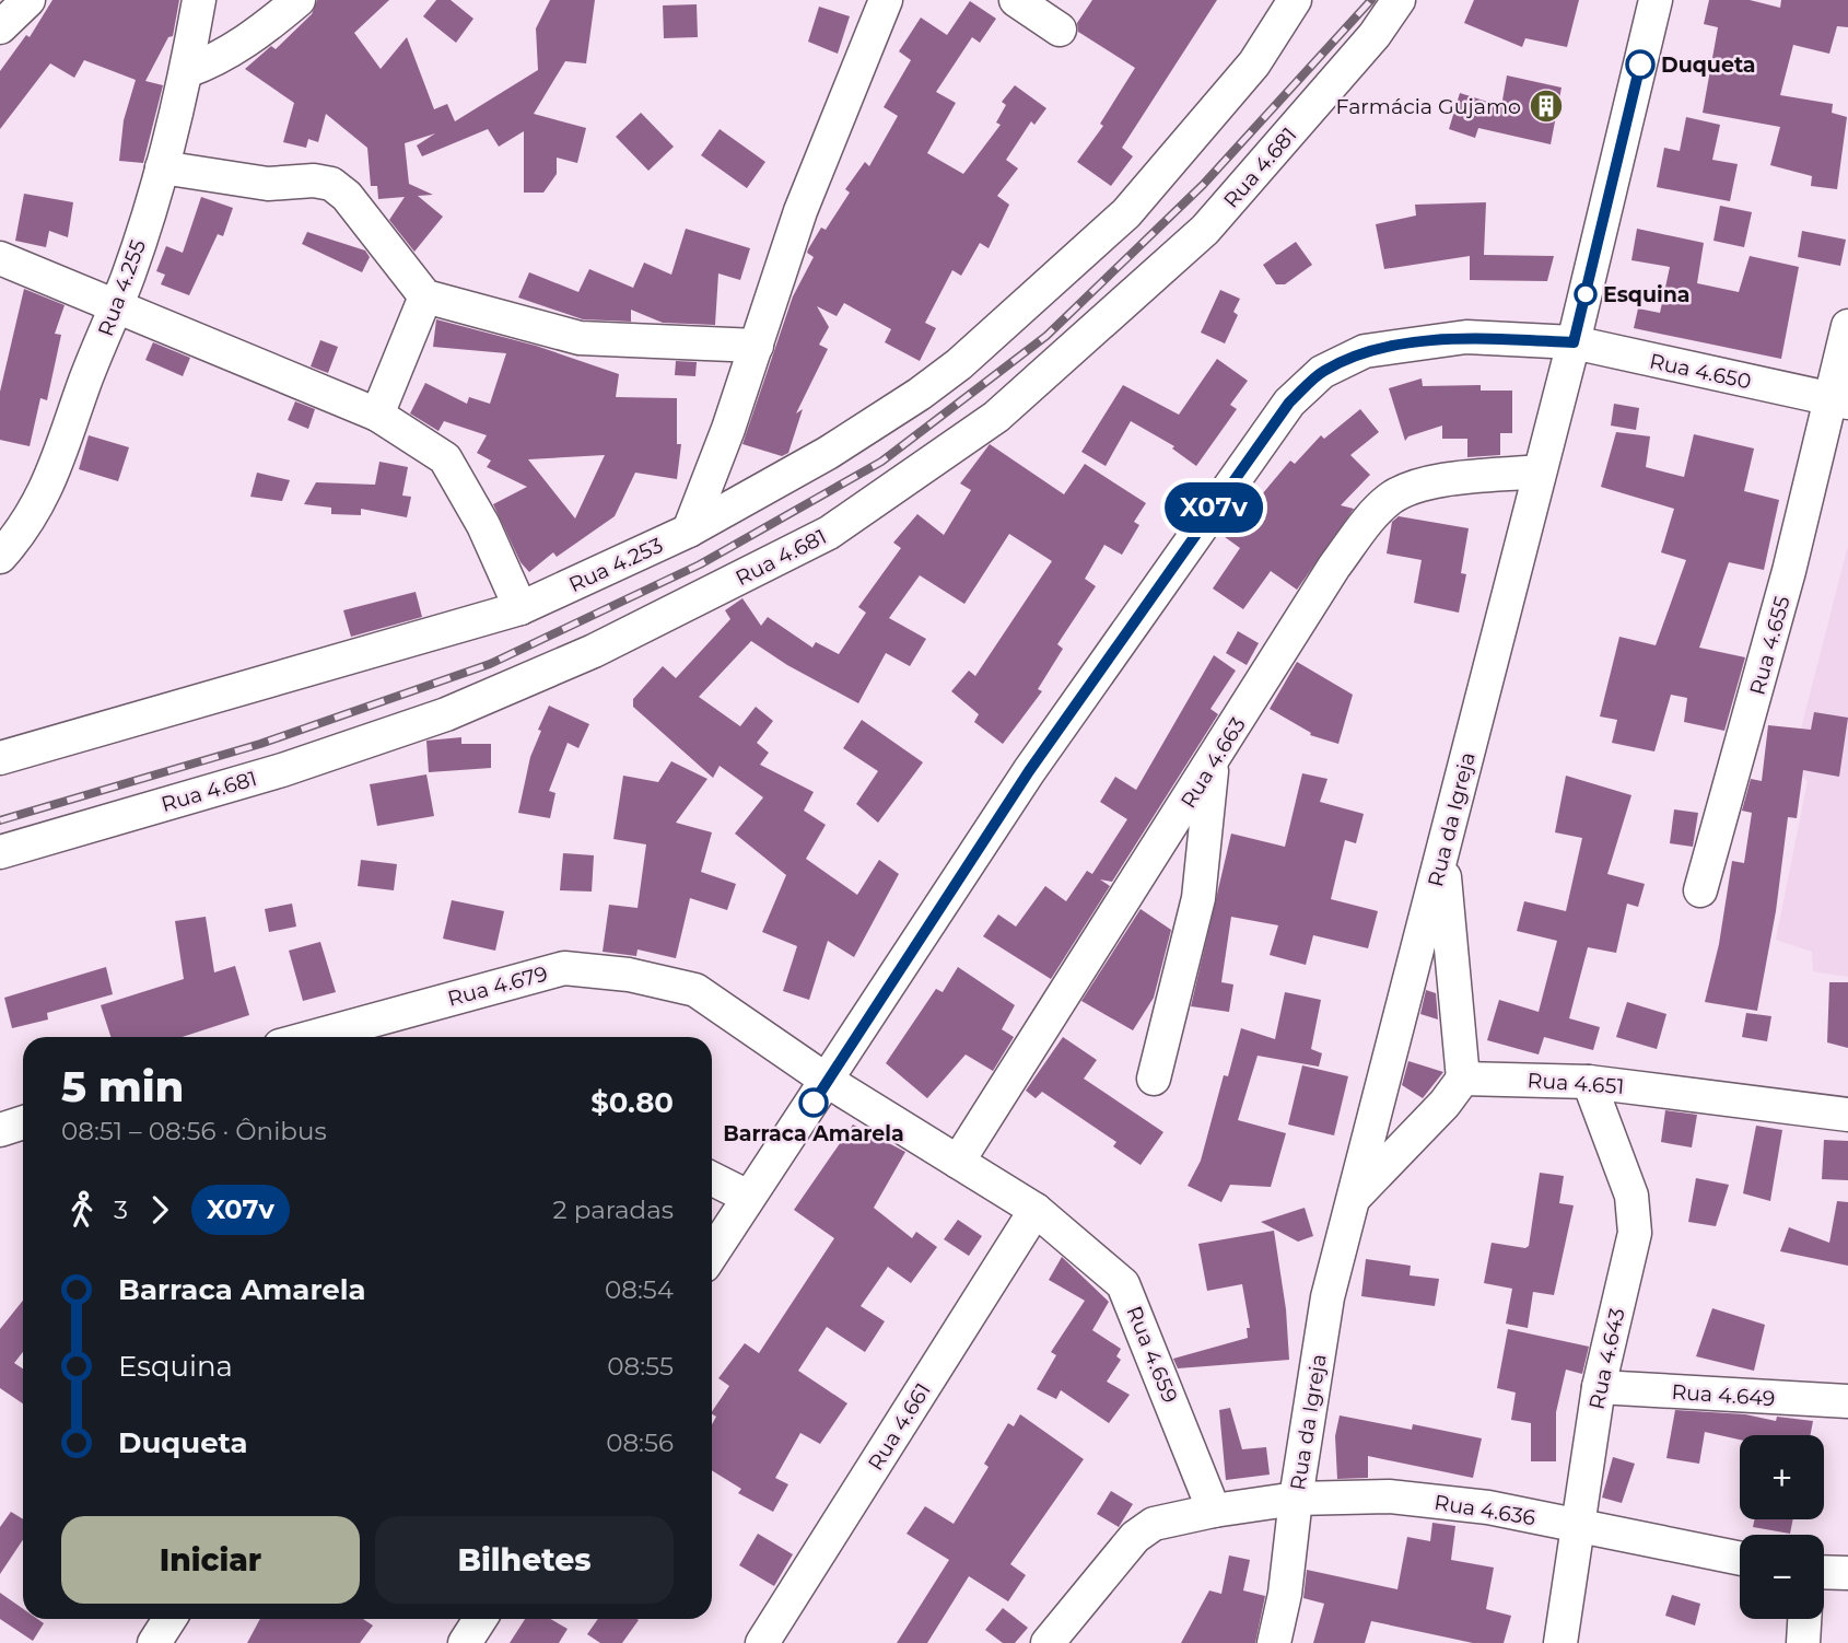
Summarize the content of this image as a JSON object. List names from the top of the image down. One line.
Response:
{"streets":{"street":["Rua 4.681","Rua 4.255","Rua 4.650","Rua 4.253","Rua 4.655","Rua 4.663","Rua da Igreja","Rua 4.679","Rua 4.651","Rua 4.659","Rua 4.643","Rua 4.649","Rua 4.661","Rua 4.636"]},"crossings":[["Rua 4.650","Rua 4.655"],["Rua 4.650","Rua da Igreja"],["Rua 4.650","Rua 4.679"],["Rua 4.650","Rua 4.659"],["Rua 4.663","Rua da Igreja"],["Rua 4.663","Rua 4.659"],["Rua da Igreja","Rua 4.636"],["Rua 4.679","Rua 4.659"],["Rua 4.651","Rua 4.643"],["Rua 4.659","Rua 4.661"],["Rua 4.659","Rua 4.636"],["Rua 4.643","Rua 4.649"],["Rua 4.643","Rua 4.636"]],"places":{"other":["Duqueta","Esquina","Barraca Amarela"],"building":["Farmácia Gujamo"]},"lines":["bus line X07v"],"page":{"on_map":"X07v","heading":["5 min","08:51 – 08:56 · Ônibus","$0.80"],"legs":["3","X07v","2 paradas"],"list":[{"name":"Barraca Amarela","value":"08:54"},{"name":"Esquina","value":"08:55"},{"name":"Duqueta","value":"08:56"}],"map_buttons":["+","−"],"buttons":["Iniciar","Bilhetes"]}}
